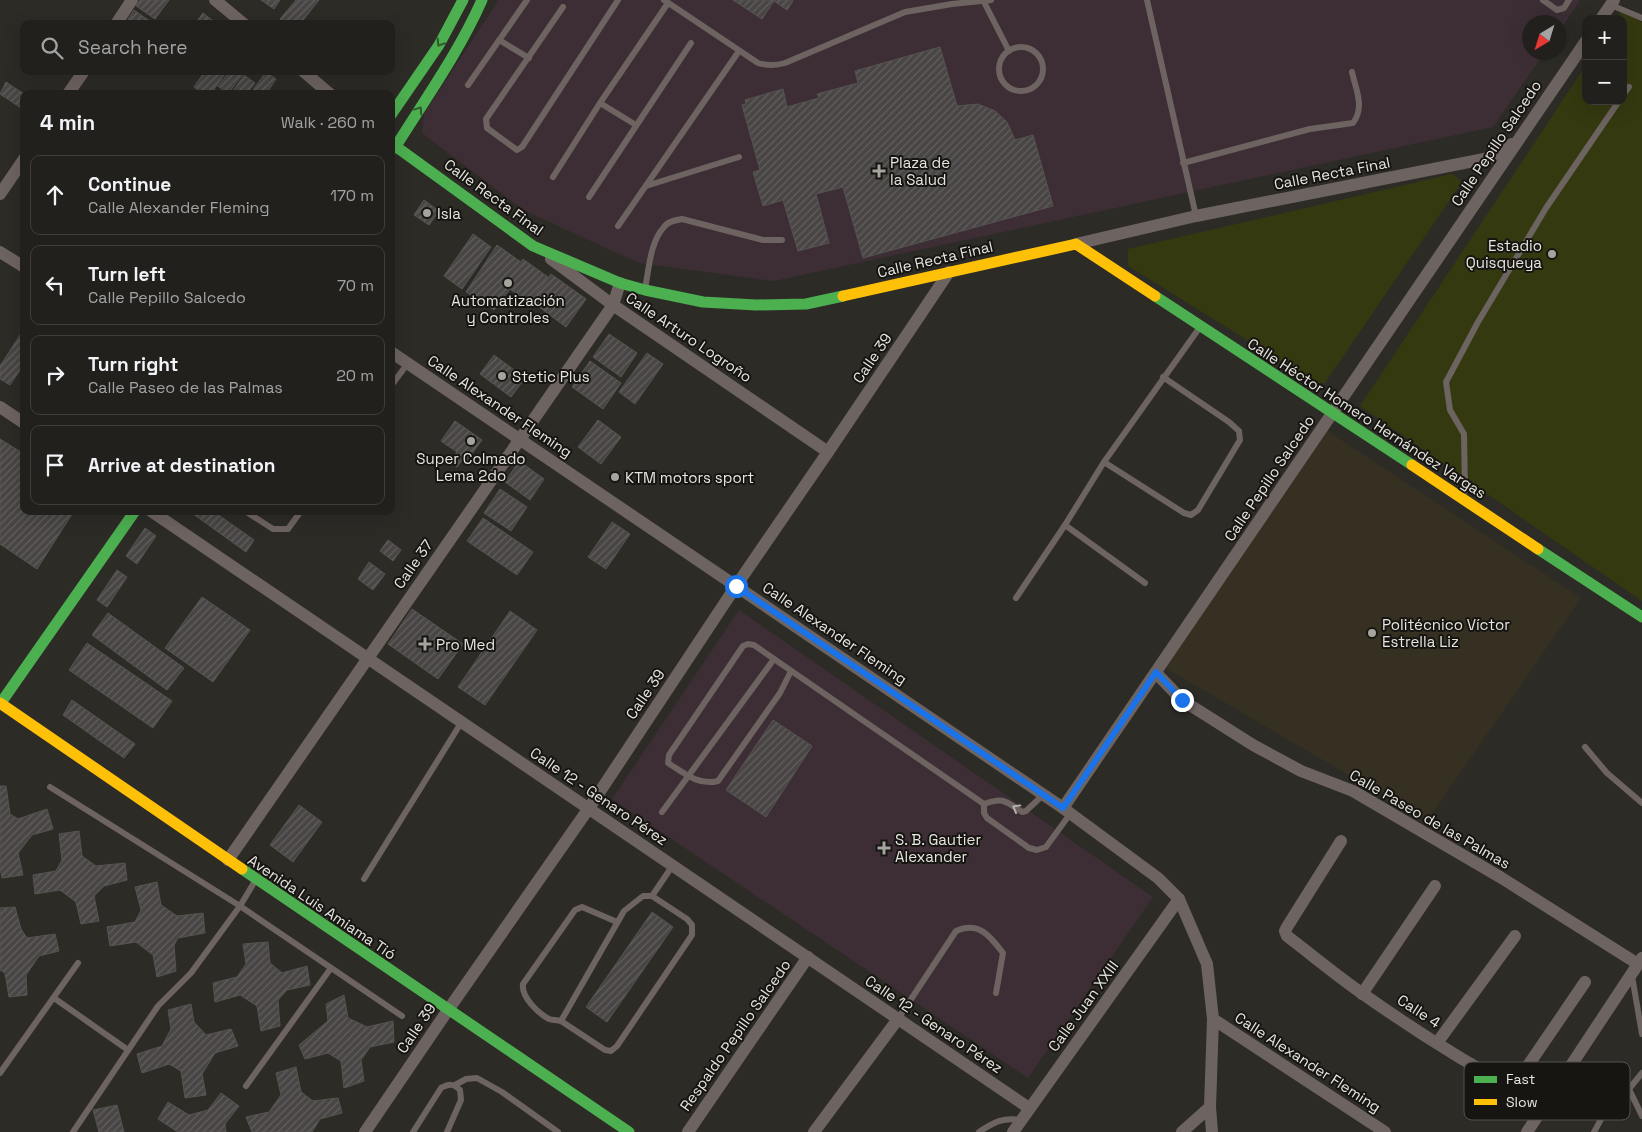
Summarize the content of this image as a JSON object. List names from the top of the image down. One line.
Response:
{"streets":{"street":["Calle Pepillo Salcedo","Calle Recta Final","Calle Arturo Logroño","Calle 39","Calle Alexander Fleming","Calle Héctor Homero Hernández Vargas","Calle 37","Calle 12 - Genaro Pérez","Calle Paseo de las Palmas","Avenida Luis Amiama Tió","Calle Juan XXIII","Calle 4","Respaldo Pepillo Salcedo"]},"crossings":[["Calle Pepillo Salcedo","Calle Recta Final"],["Calle Pepillo Salcedo","Calle Alexander Fleming"],["Calle Pepillo Salcedo","Calle Héctor Homero Hernández Vargas"],["Calle Pepillo Salcedo","Calle Paseo de las Palmas"],["Calle Recta Final","Calle Arturo Logroño"],["Calle Recta Final","Calle 39"],["Calle Recta Final","Calle Héctor Homero Hernández Vargas"],["Calle Recta Final","Calle 37"],["Calle Arturo Logroño","Calle 39"],["Calle Arturo Logroño","Calle 37"],["Calle 39","Calle Alexander Fleming"],["Calle 39","Calle 12 - Genaro Pérez"],["Calle 39","Avenida Luis Amiama Tió"],["Calle Alexander Fleming","Calle 37"],["Calle Alexander Fleming","Calle Juan XXIII"],["Calle 37","Calle 12 - Genaro Pérez"],["Calle 37","Avenida Luis Amiama Tió"],["Calle 12 - Genaro Pérez","Calle Juan XXIII"],["Calle 12 - Genaro Pérez","Respaldo Pepillo Salcedo"]],"places":{"health":["Plaza de la Salud","Pro Med","S. B. Gautier Alexander"],"other":["Isla","Estadio Quisqueya","Automatización y Controles","Stetic Plus","Super Colmado Lema 2do","KTM motors sport","Politécnico Víctor Estrella Liz"]},"legend":["Fast","Slow"],"north":"bottom left","page":{"map_buttons":["+","−"],"search":"Search here","heading":["4 min","Walk · 260 m"],"list":[["Continue","Calle Alexander Fleming","170 m"],["Turn left","Calle Pepillo Salcedo","70 m"],["Turn right","Calle Paseo de las Palmas","20 m"],"Arrive at destination"]}}
